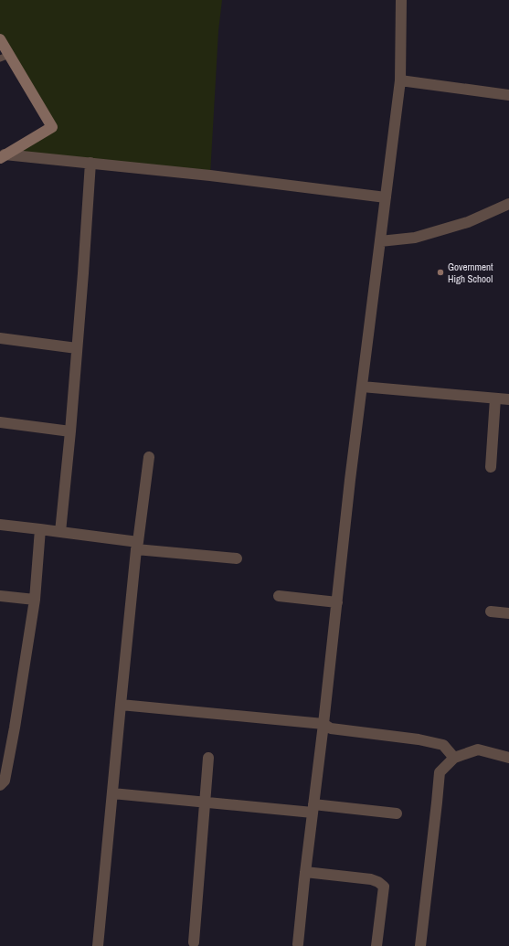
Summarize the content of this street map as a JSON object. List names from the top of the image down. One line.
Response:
{"places":["Government High School"]}
